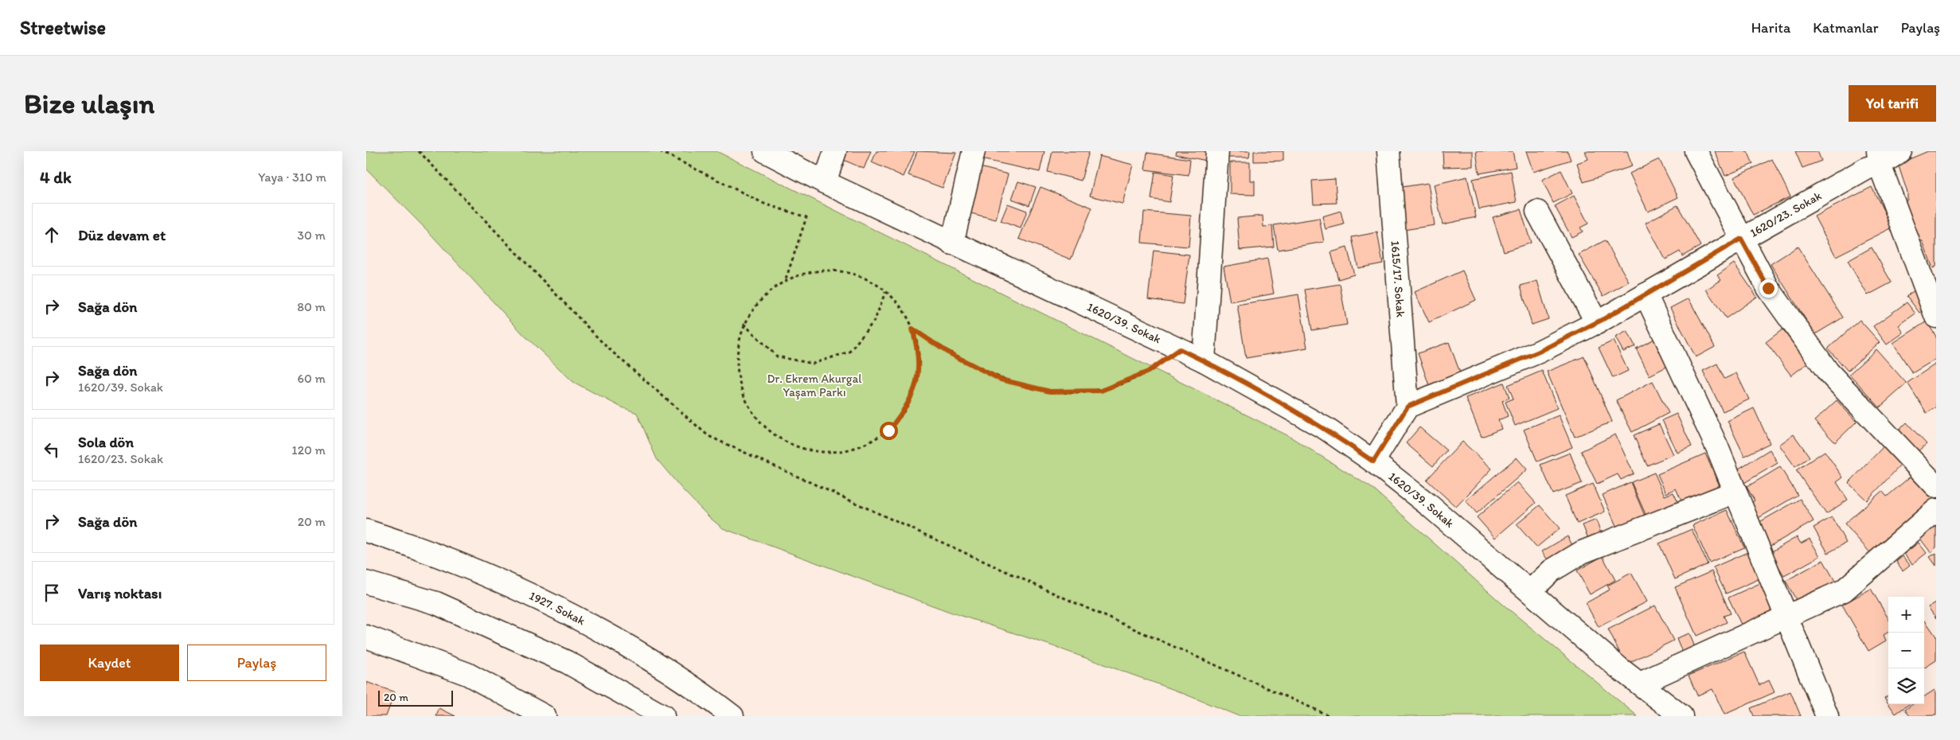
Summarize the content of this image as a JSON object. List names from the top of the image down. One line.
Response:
{"streets":{"street":["1620/23. Sokak","1615/17. Sokak","1620/39. Sokak","1927. Sokak"]},"crossings":[["1620/23. Sokak","1615/17. Sokak"]],"parks":["Dr. Ekrem Akurgal Yaşam Parkı"],"scale_bar":"20 m","page":{"header":"Streetwise","nav":["Harita","Katmanlar","Paylaş"],"buttons":["Yol tarifi",["Kaydet","Paylaş"]],"title":"Bize ulaşın","heading":["4 dk","Yaya · 310 m"],"list":[["Düz devam et","30 m"],["Sağa dön","80 m"],["Sağa dön","1620/39. Sokak","60 m"],["Sola dön","1620/23. Sokak","120 m"],["Sağa dön","20 m"],"Varış noktası"],"map_buttons":["+","−"],"scale":"20 m"}}
